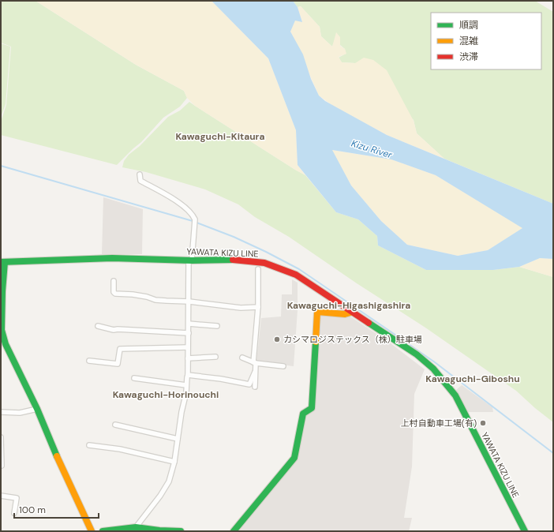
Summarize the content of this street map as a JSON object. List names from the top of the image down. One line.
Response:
{"streets":{"street":["YAWATA KIZU LINE"]},"districts":["Kawaguchi-Kitaura","Kawaguchi-Higashigashira","Kawaguchi-Giboshu","Kawaguchi-Horinouchi"],"water":["Kizu River"],"places":["カシマロジステックス（株）駐車場","上村自動車工場(有)"],"legend":["順調","混雑","渋滞"],"scale_bar":"100 m"}
